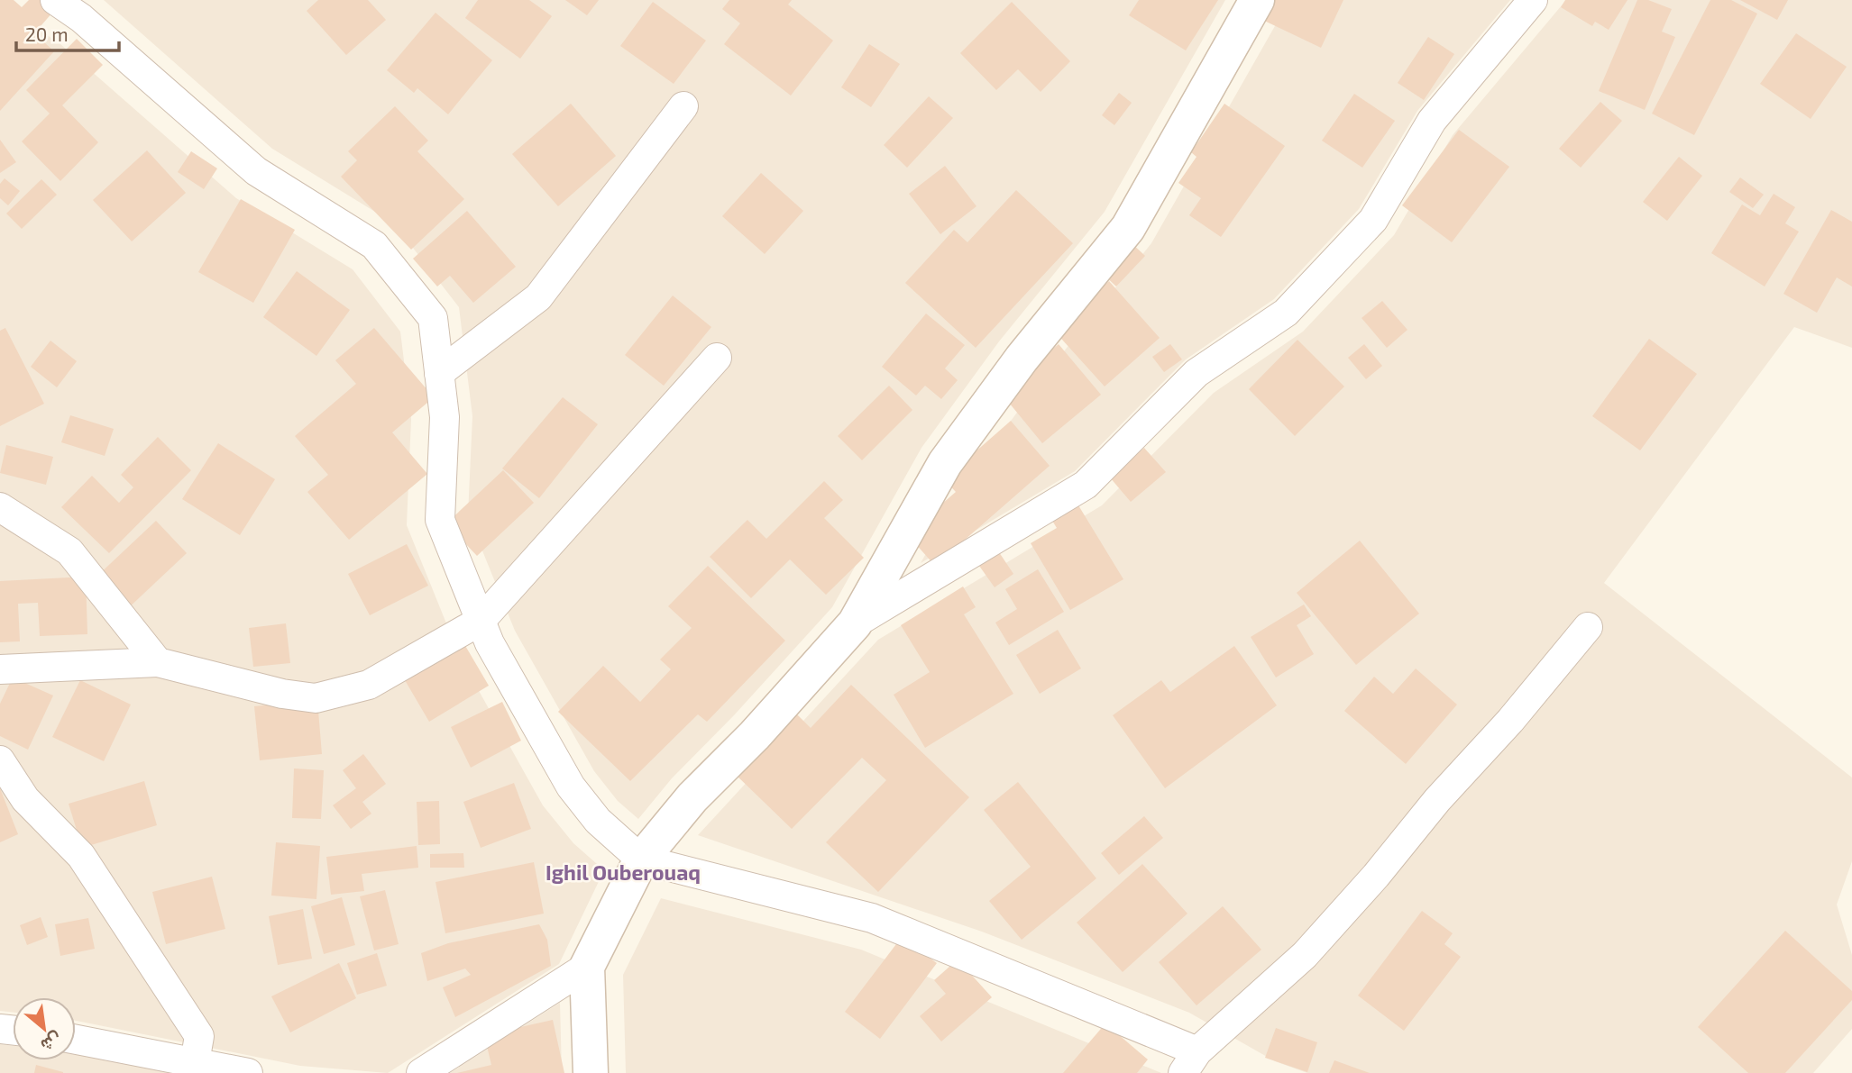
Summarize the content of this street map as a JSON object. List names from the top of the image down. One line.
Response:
{"districts":["Ighil Ouberouaq"],"scale_bar":"20 m","north":"bottom right"}
